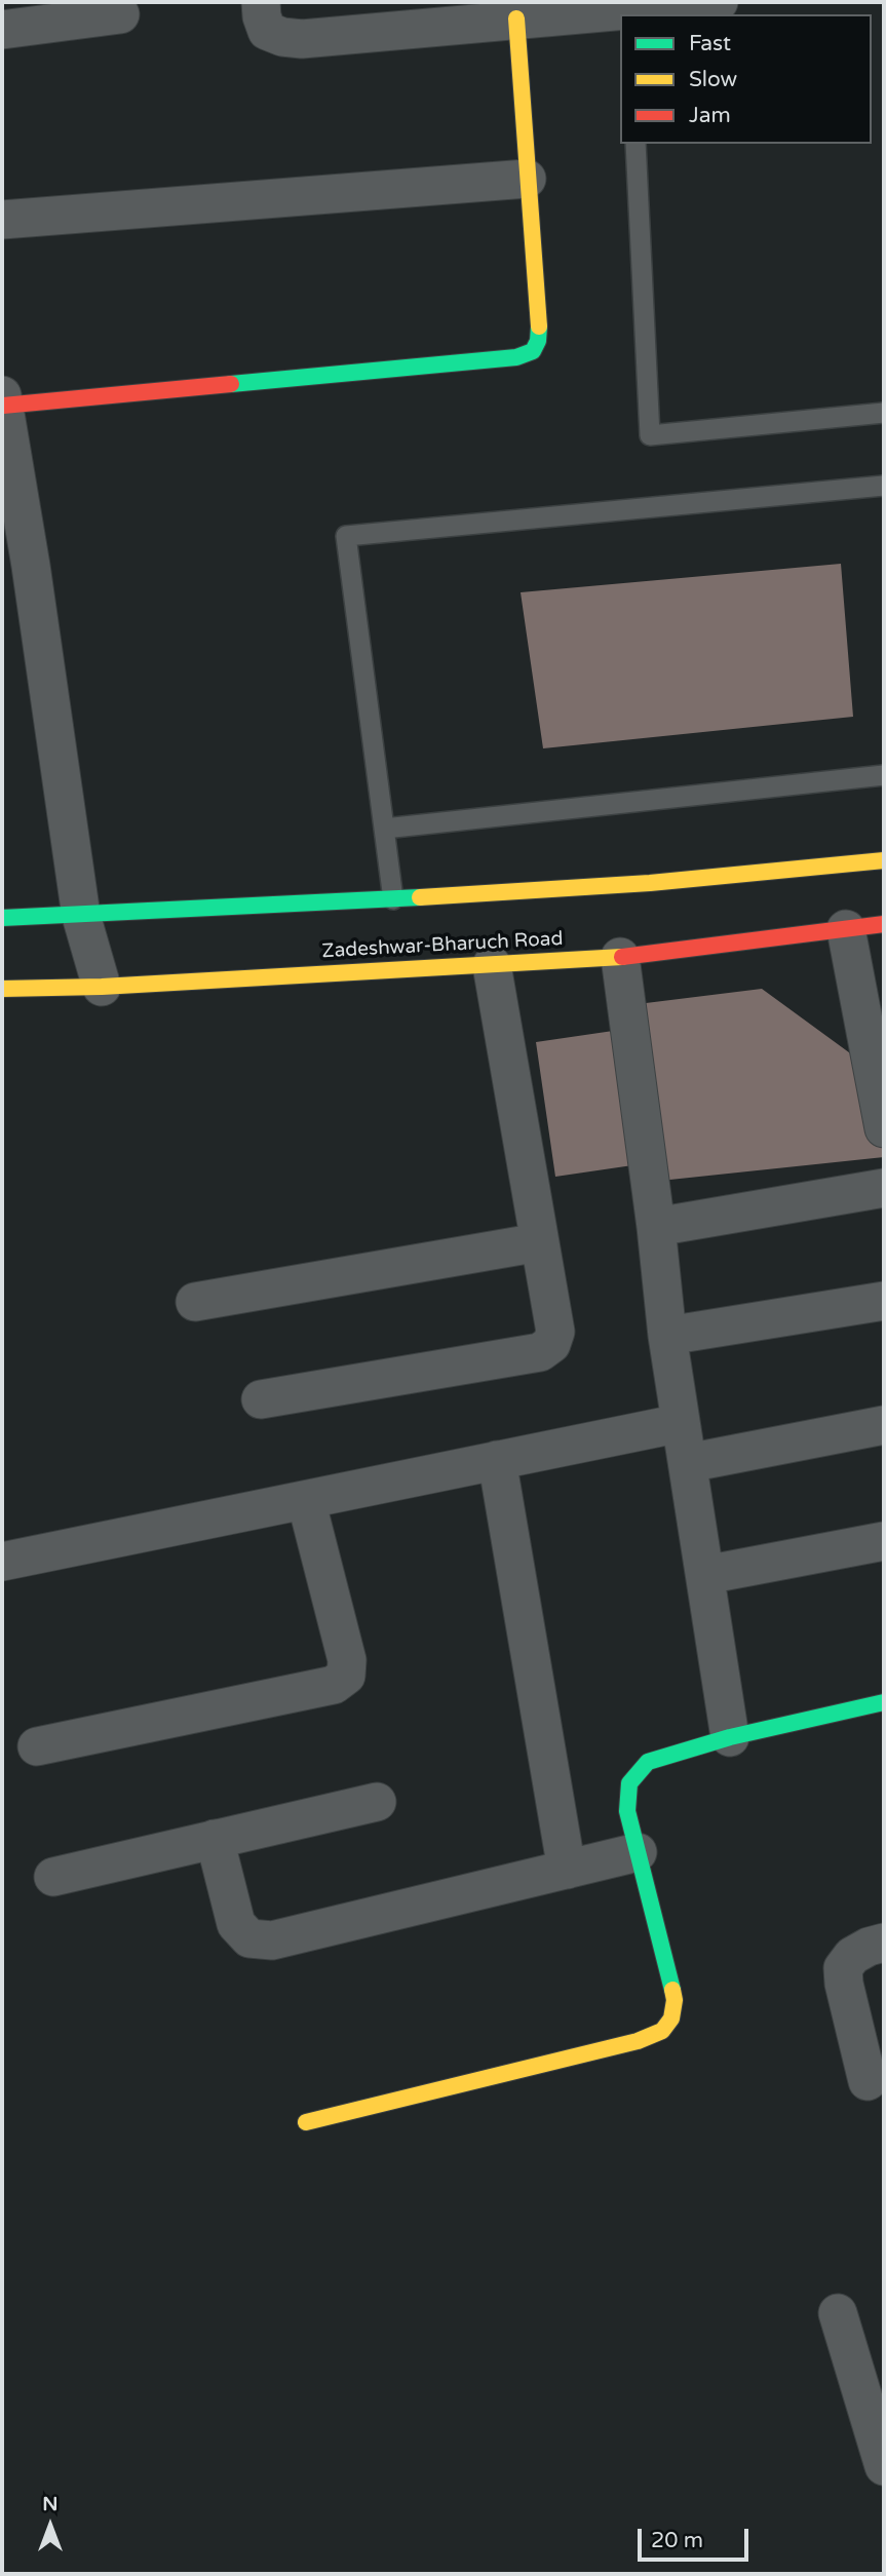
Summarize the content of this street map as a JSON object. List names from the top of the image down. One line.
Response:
{"streets":{"main road":["Zadeshwar-Bharuch Road"]},"legend":["Fast","Slow","Jam"],"scale_bar":"20 m","north":"top"}
